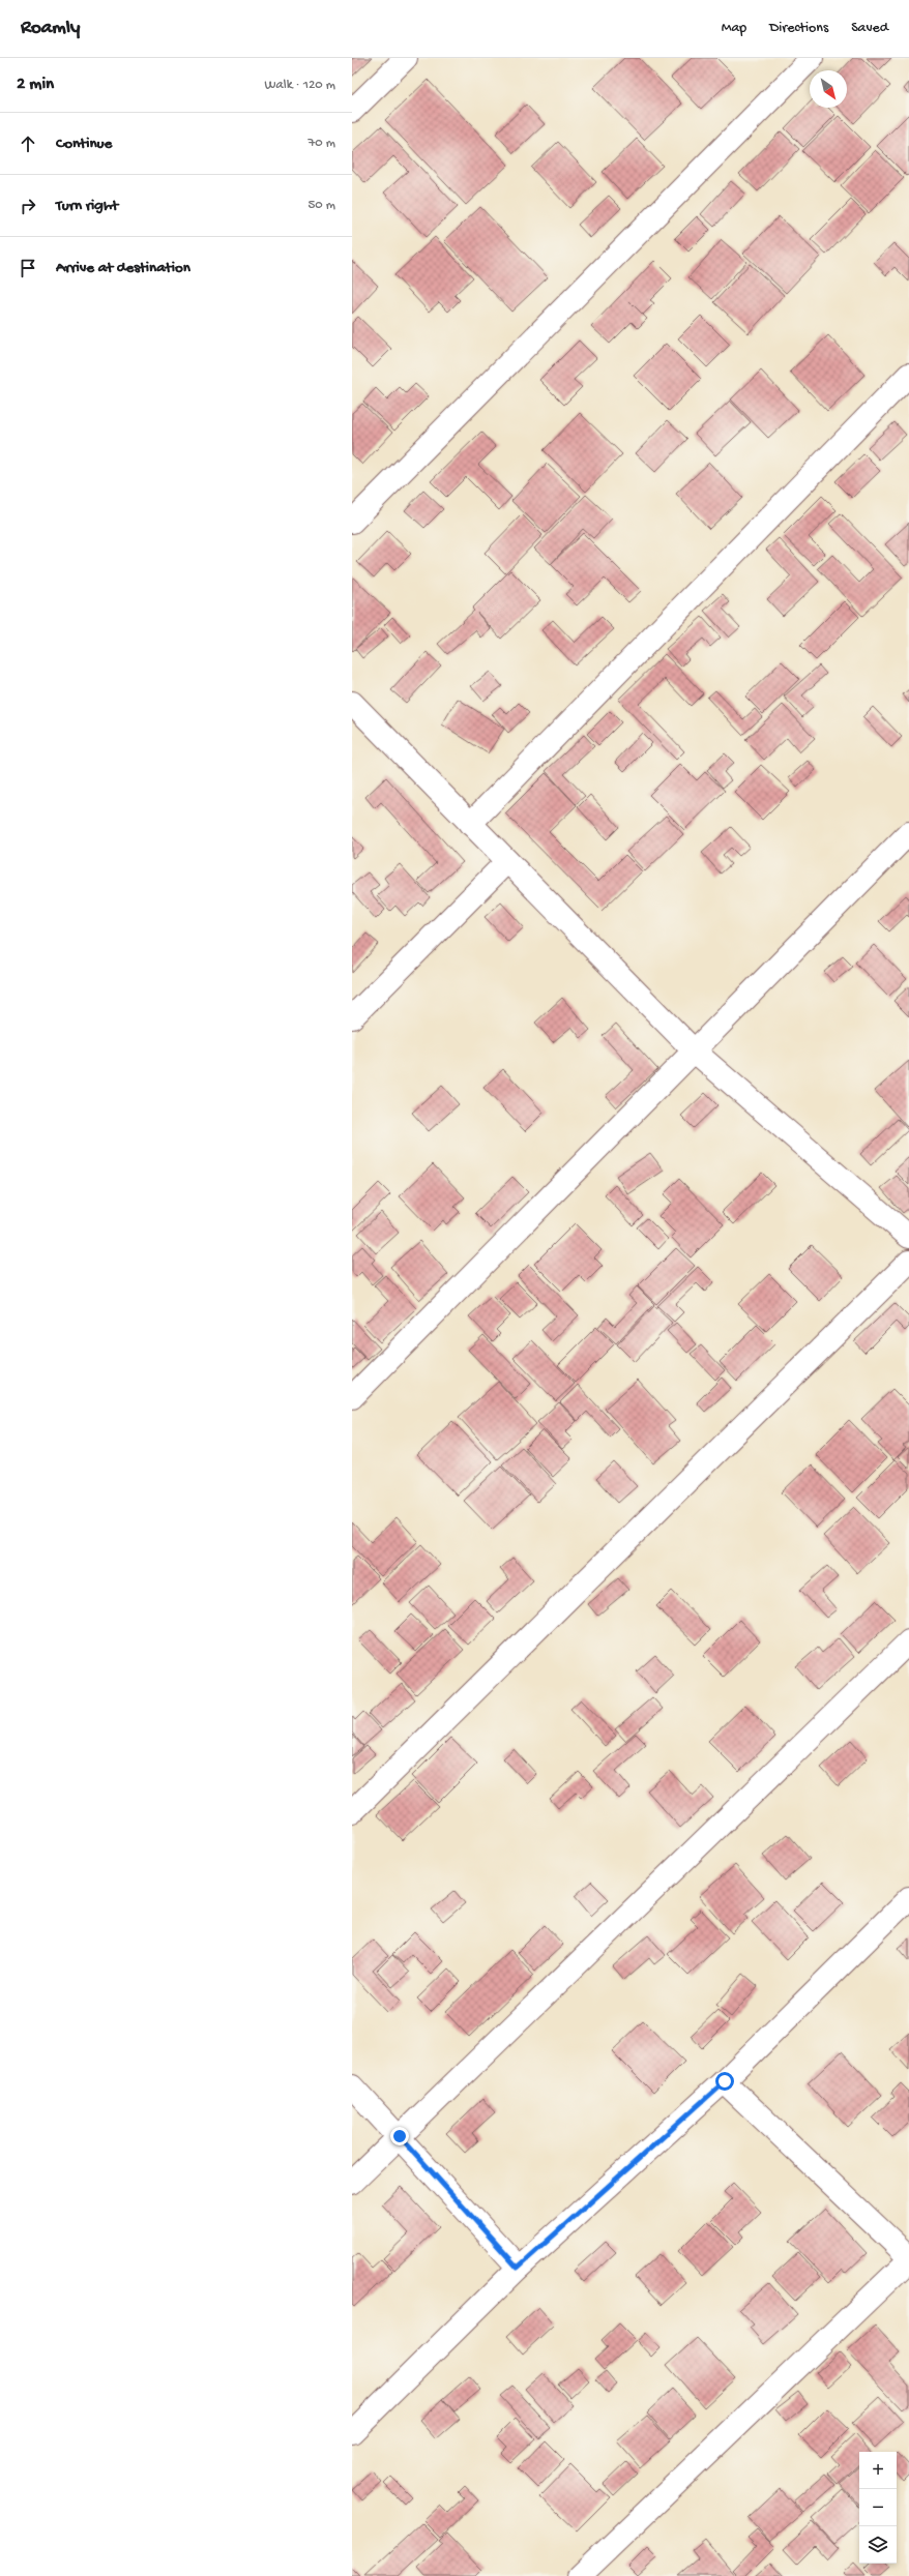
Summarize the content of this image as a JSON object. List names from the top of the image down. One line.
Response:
{"north":"bottom right","page":{"header":"Roamly","nav":["Map","Directions","Saved"],"heading":["2 min","Walk · 120 m"],"list":[["Continue","70 m"],["Turn right","50 m"],"Arrive at destination"],"map_buttons":["+","−"]}}
